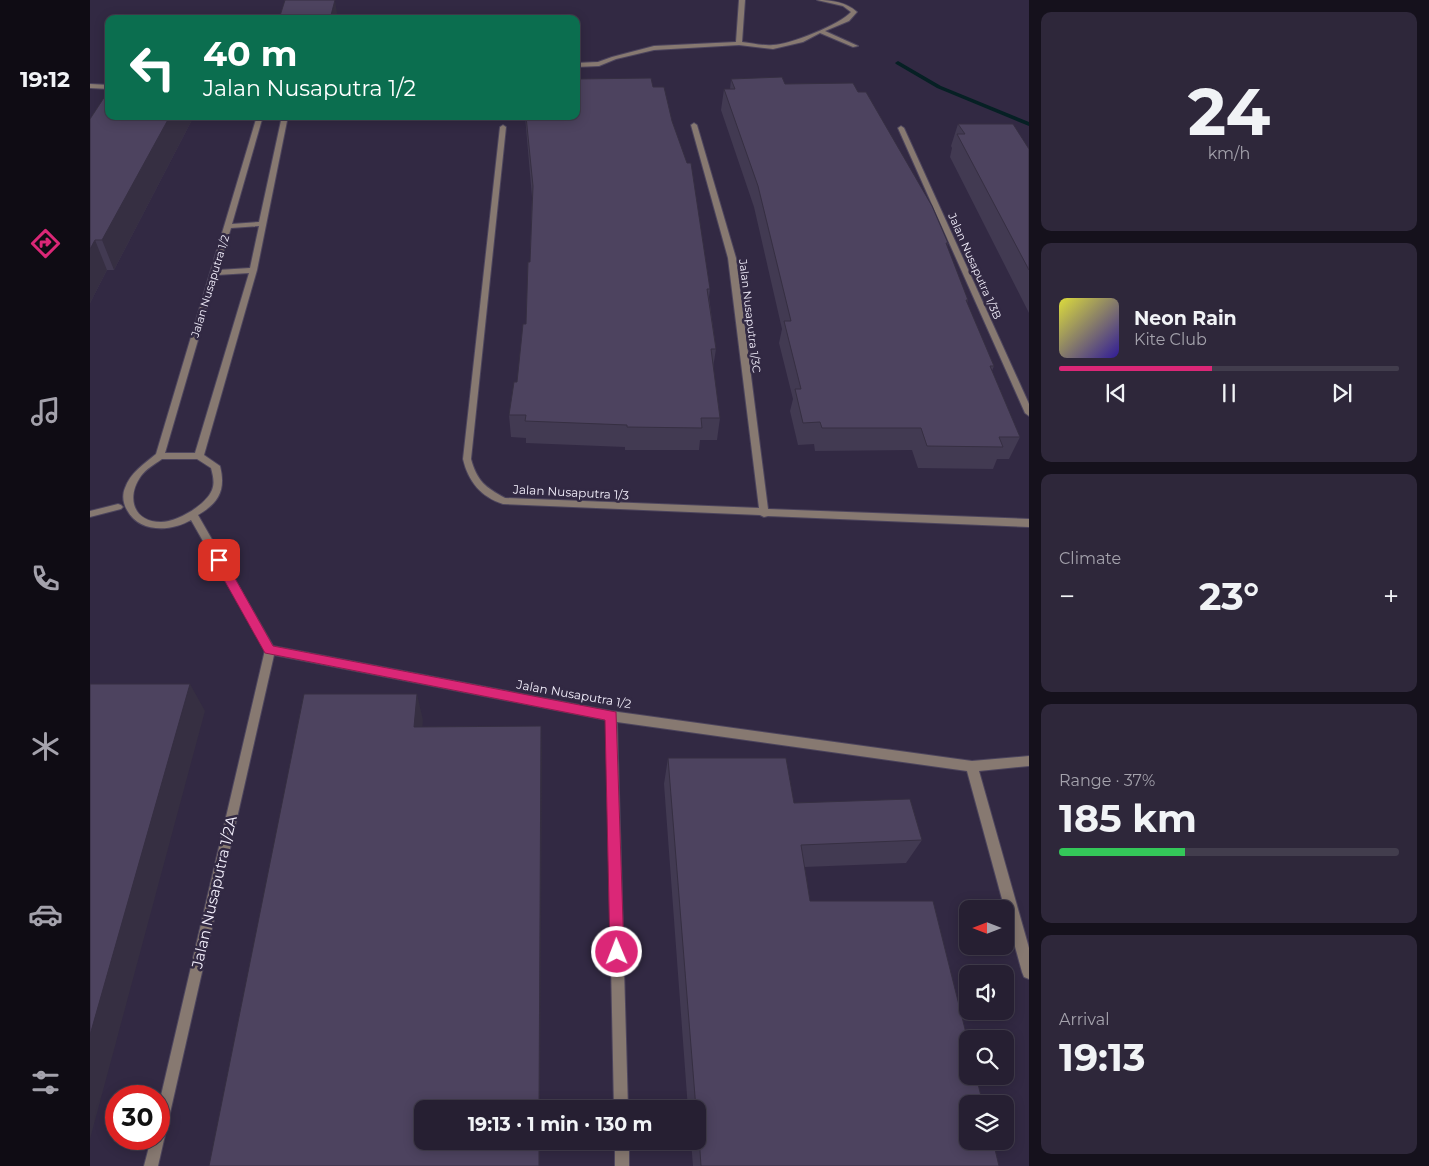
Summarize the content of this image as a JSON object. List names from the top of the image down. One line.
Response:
{"streets":{"street":["Jalan Nusaputra 1/3B","Jalan Nusaputra 1/2","Jalan Nusaputra 1/3C","Jalan Nusaputra 1/3","Jalan Nusaputra 1/2A"]},"crossings":[["Jalan Nusaputra 1/2","Jalan Nusaputra 1/2A"],["Jalan Nusaputra 1/3C","Jalan Nusaputra 1/3"]],"north":"left","page":{"tabs":"19:12","tile":[["24","km/h"],"Climate",["Range · 37%","185 km"],["Arrival","19:13"]],"turn":["40 m","Jalan Nusaputra 1/2"],"song":["Neon Rain","Kite Club"],"heat":["−","23°","+"],"limit":"30","trip":"19:13 · 1 min · 130 m"}}
